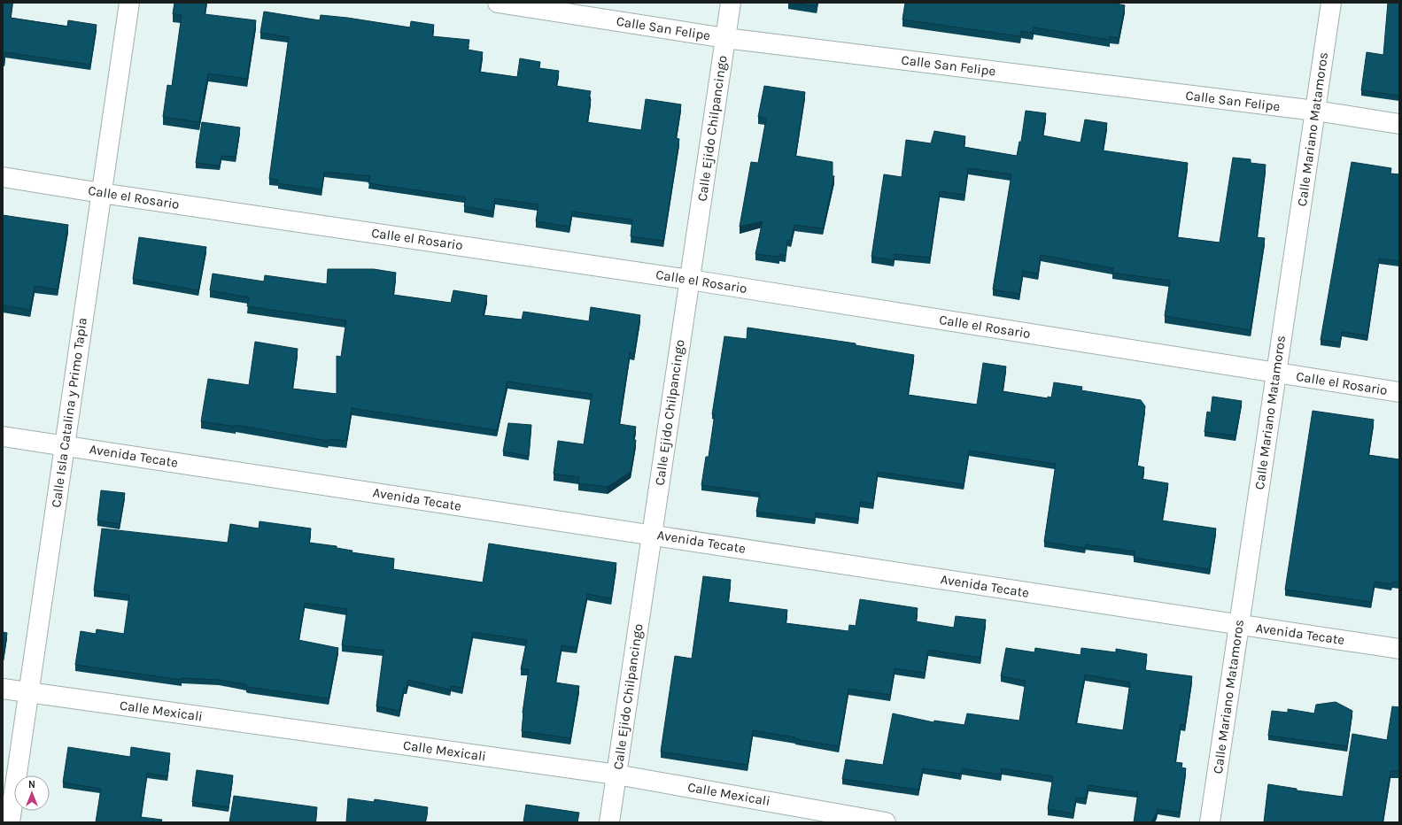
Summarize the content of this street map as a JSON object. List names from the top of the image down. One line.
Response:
{"streets":{"street":["Calle San Felipe","Calle Ejido Chilpancingo","Calle Mariano Matamoros","Calle el Rosario","Calle Isla Catalina y Primo Tapia","Avenida Tecate","Calle Mexicali"]},"crossings":[["Calle San Felipe","Calle Ejido Chilpancingo"],["Calle San Felipe","Calle Mariano Matamoros"],["Calle Ejido Chilpancingo","Calle el Rosario"],["Calle Ejido Chilpancingo","Avenida Tecate"],["Calle Ejido Chilpancingo","Calle Mexicali"],["Calle Mariano Matamoros","Calle el Rosario"],["Calle Mariano Matamoros","Avenida Tecate"],["Calle el Rosario","Calle Isla Catalina y Primo Tapia"],["Calle Isla Catalina y Primo Tapia","Avenida Tecate"],["Calle Isla Catalina y Primo Tapia","Calle Mexicali"]],"north":"top"}
